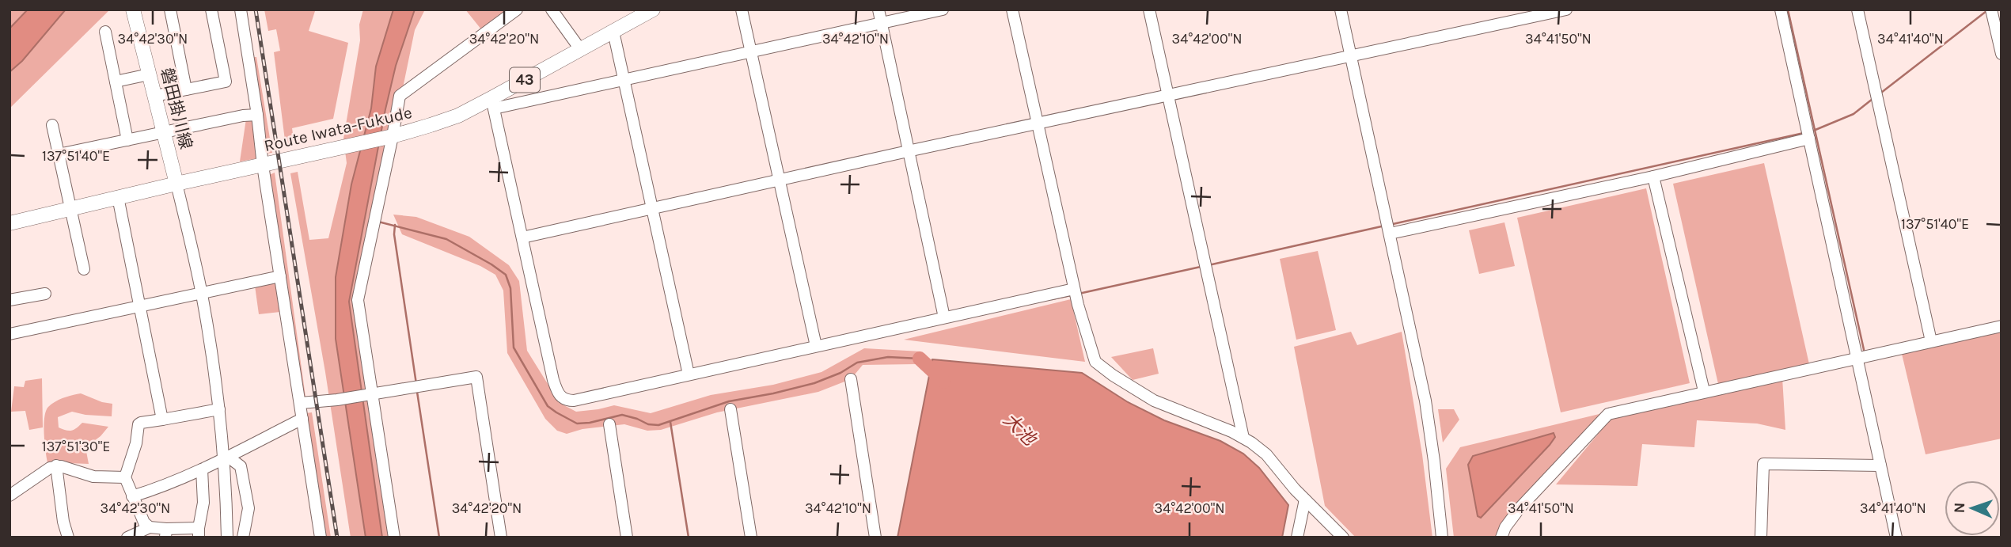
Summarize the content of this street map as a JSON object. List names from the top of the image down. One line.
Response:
{"streets":{"main road":["43","磐田掛川線","Route Iwata-Fukude"]},"crossings":[["磐田掛川線","Route Iwata-Fukude"]],"water":["大池"],"north":"left","coordinates":["34°42'30\"N","34°42'20\"N","34°42'10\"N","34°42'00\"N","34°41'50\"N","34°41'40\"N","137°51'40\"E","137°51'30\"E"]}
